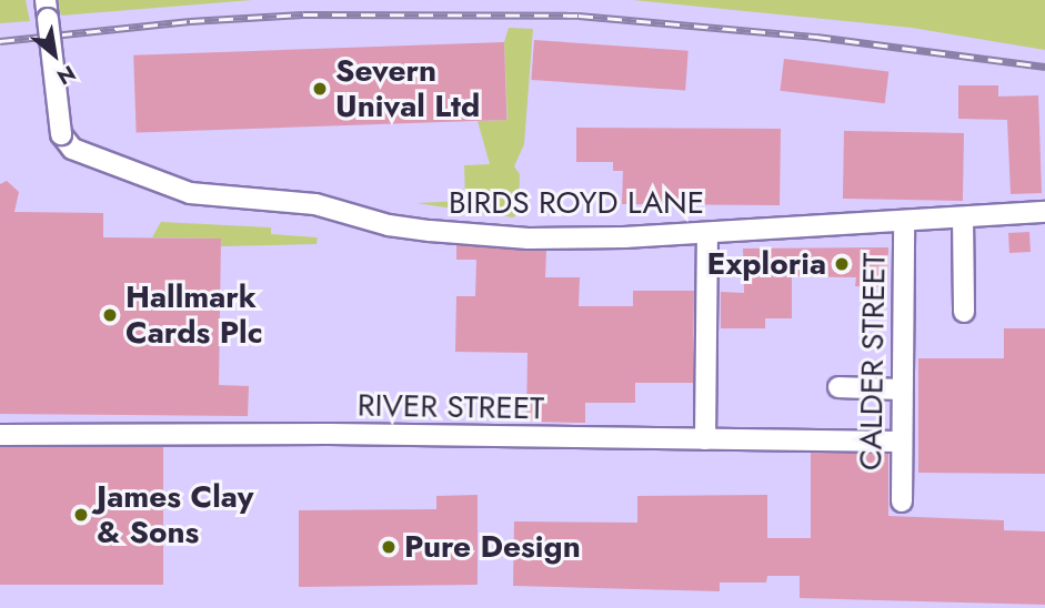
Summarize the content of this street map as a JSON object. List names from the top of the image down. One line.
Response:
{"streets":{"street":["BIRDS ROYD LANE","CALDER STREET","RIVER STREET"]},"crossings":[["BIRDS ROYD LANE","CALDER STREET"],["CALDER STREET","RIVER STREET"]],"places":["Severn Unival Ltd","Exploria","Hallmark Cards Plc","James Clay & Sons","Pure Design"],"north":"bottom right"}
